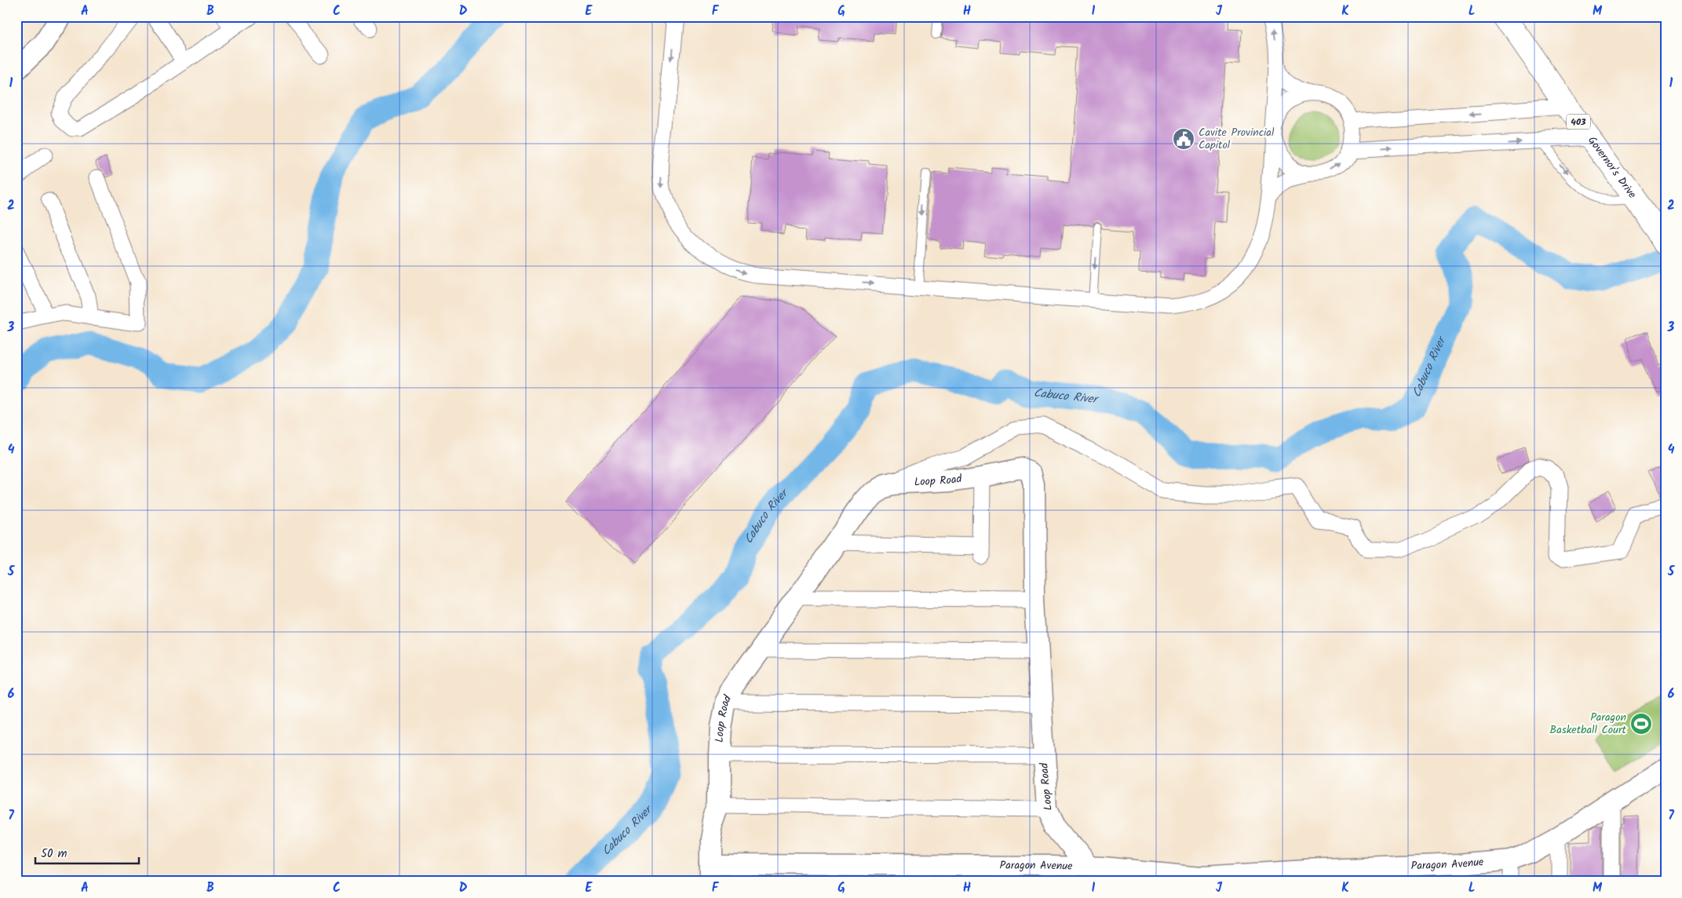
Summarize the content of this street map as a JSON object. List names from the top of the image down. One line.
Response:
{"streets":{"main road":["403","Governor's Drive"],"street":["Loop Road","Paragon Avenue"]},"crossings":[["Loop Road","Paragon Avenue"]],"water":["Cabuco River"],"places":{"public building":["Cavite Provincial Capitol"],"sports":["Paragon Basketball Court"]},"scale_bar":"50 m","grid":{"columns":["A","B","C","D","E","F","G","H","I","J","K","L","M"],"rows":["1","2","3","4","5","6","7"]}}
